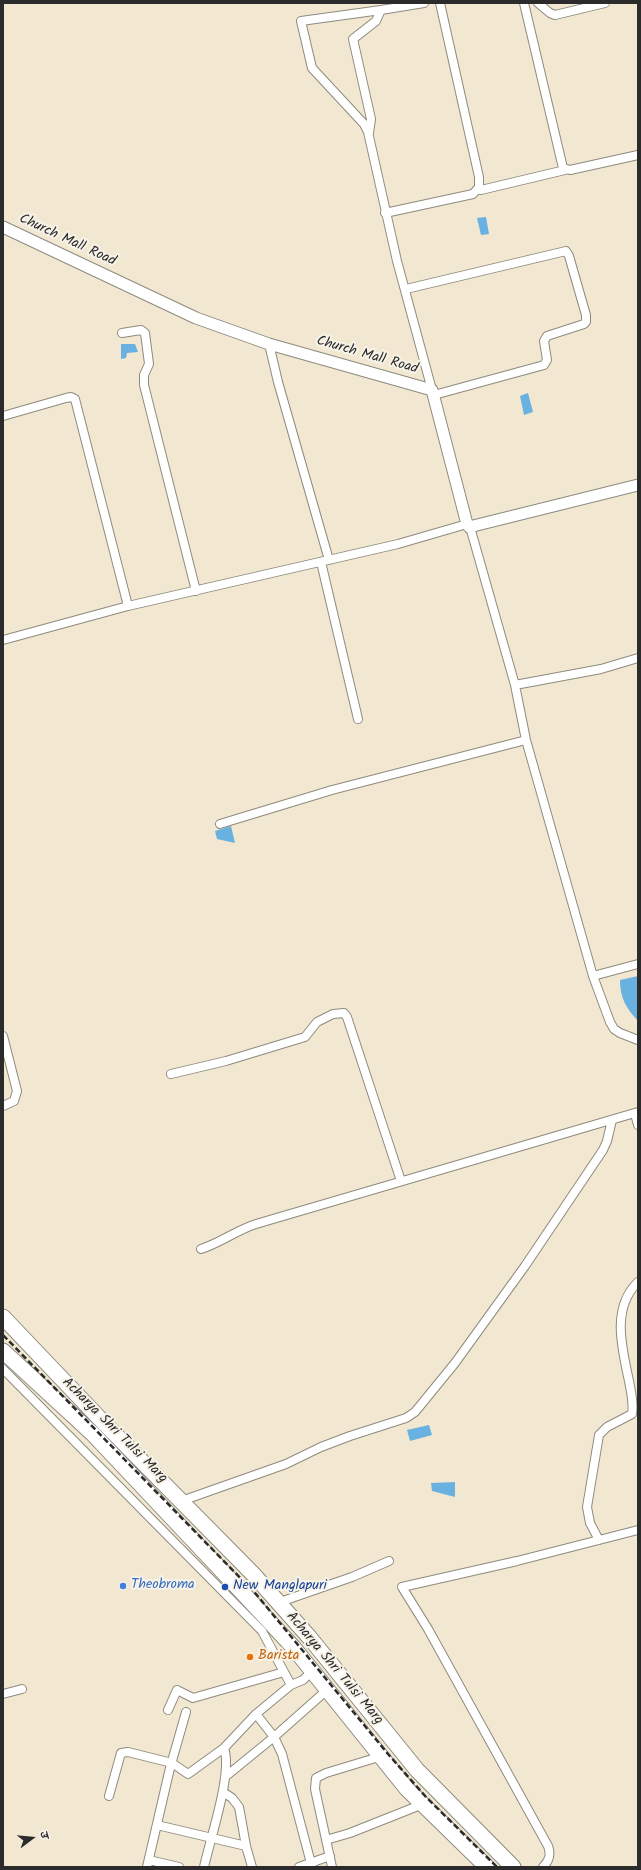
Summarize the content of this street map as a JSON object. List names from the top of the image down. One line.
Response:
{"streets":{"highway":["Acharya Shri Tulsi Marg"],"street":["Church Mall Road"]},"places":["Theobroma","New Manglapuri","Barista"],"north":"right"}
